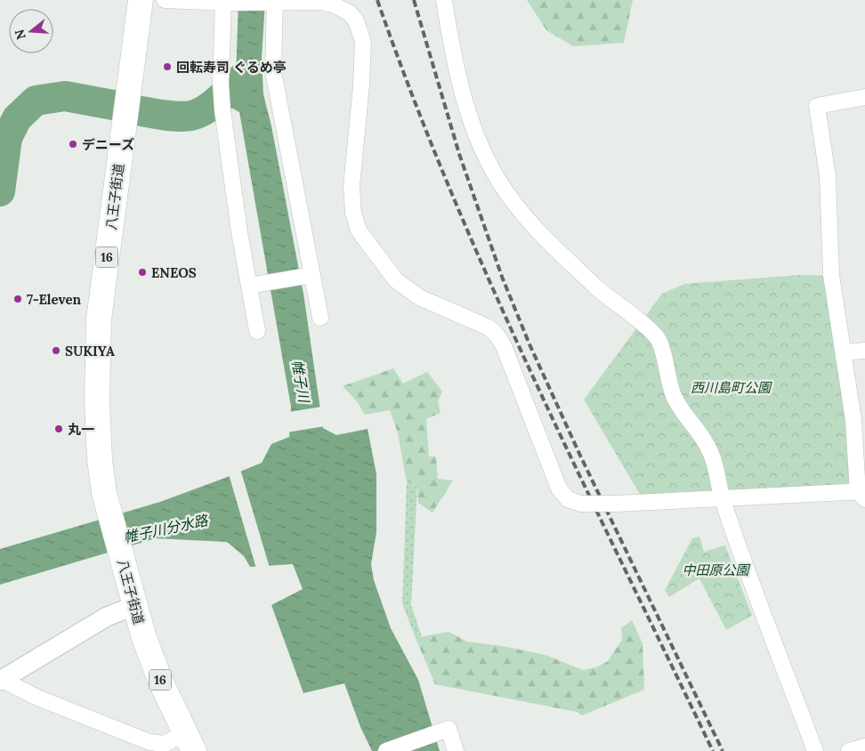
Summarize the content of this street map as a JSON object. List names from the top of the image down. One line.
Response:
{"streets":{"highway":["八王子街道","16"]},"water":["帷子川","帷子川分水路"],"parks":["西川島町公園","中田原公園"],"places":["回転寿司 ぐるめ亭","デニーズ","ENEOS","7-Eleven","SUKIYA","丸一"],"north":"left"}
